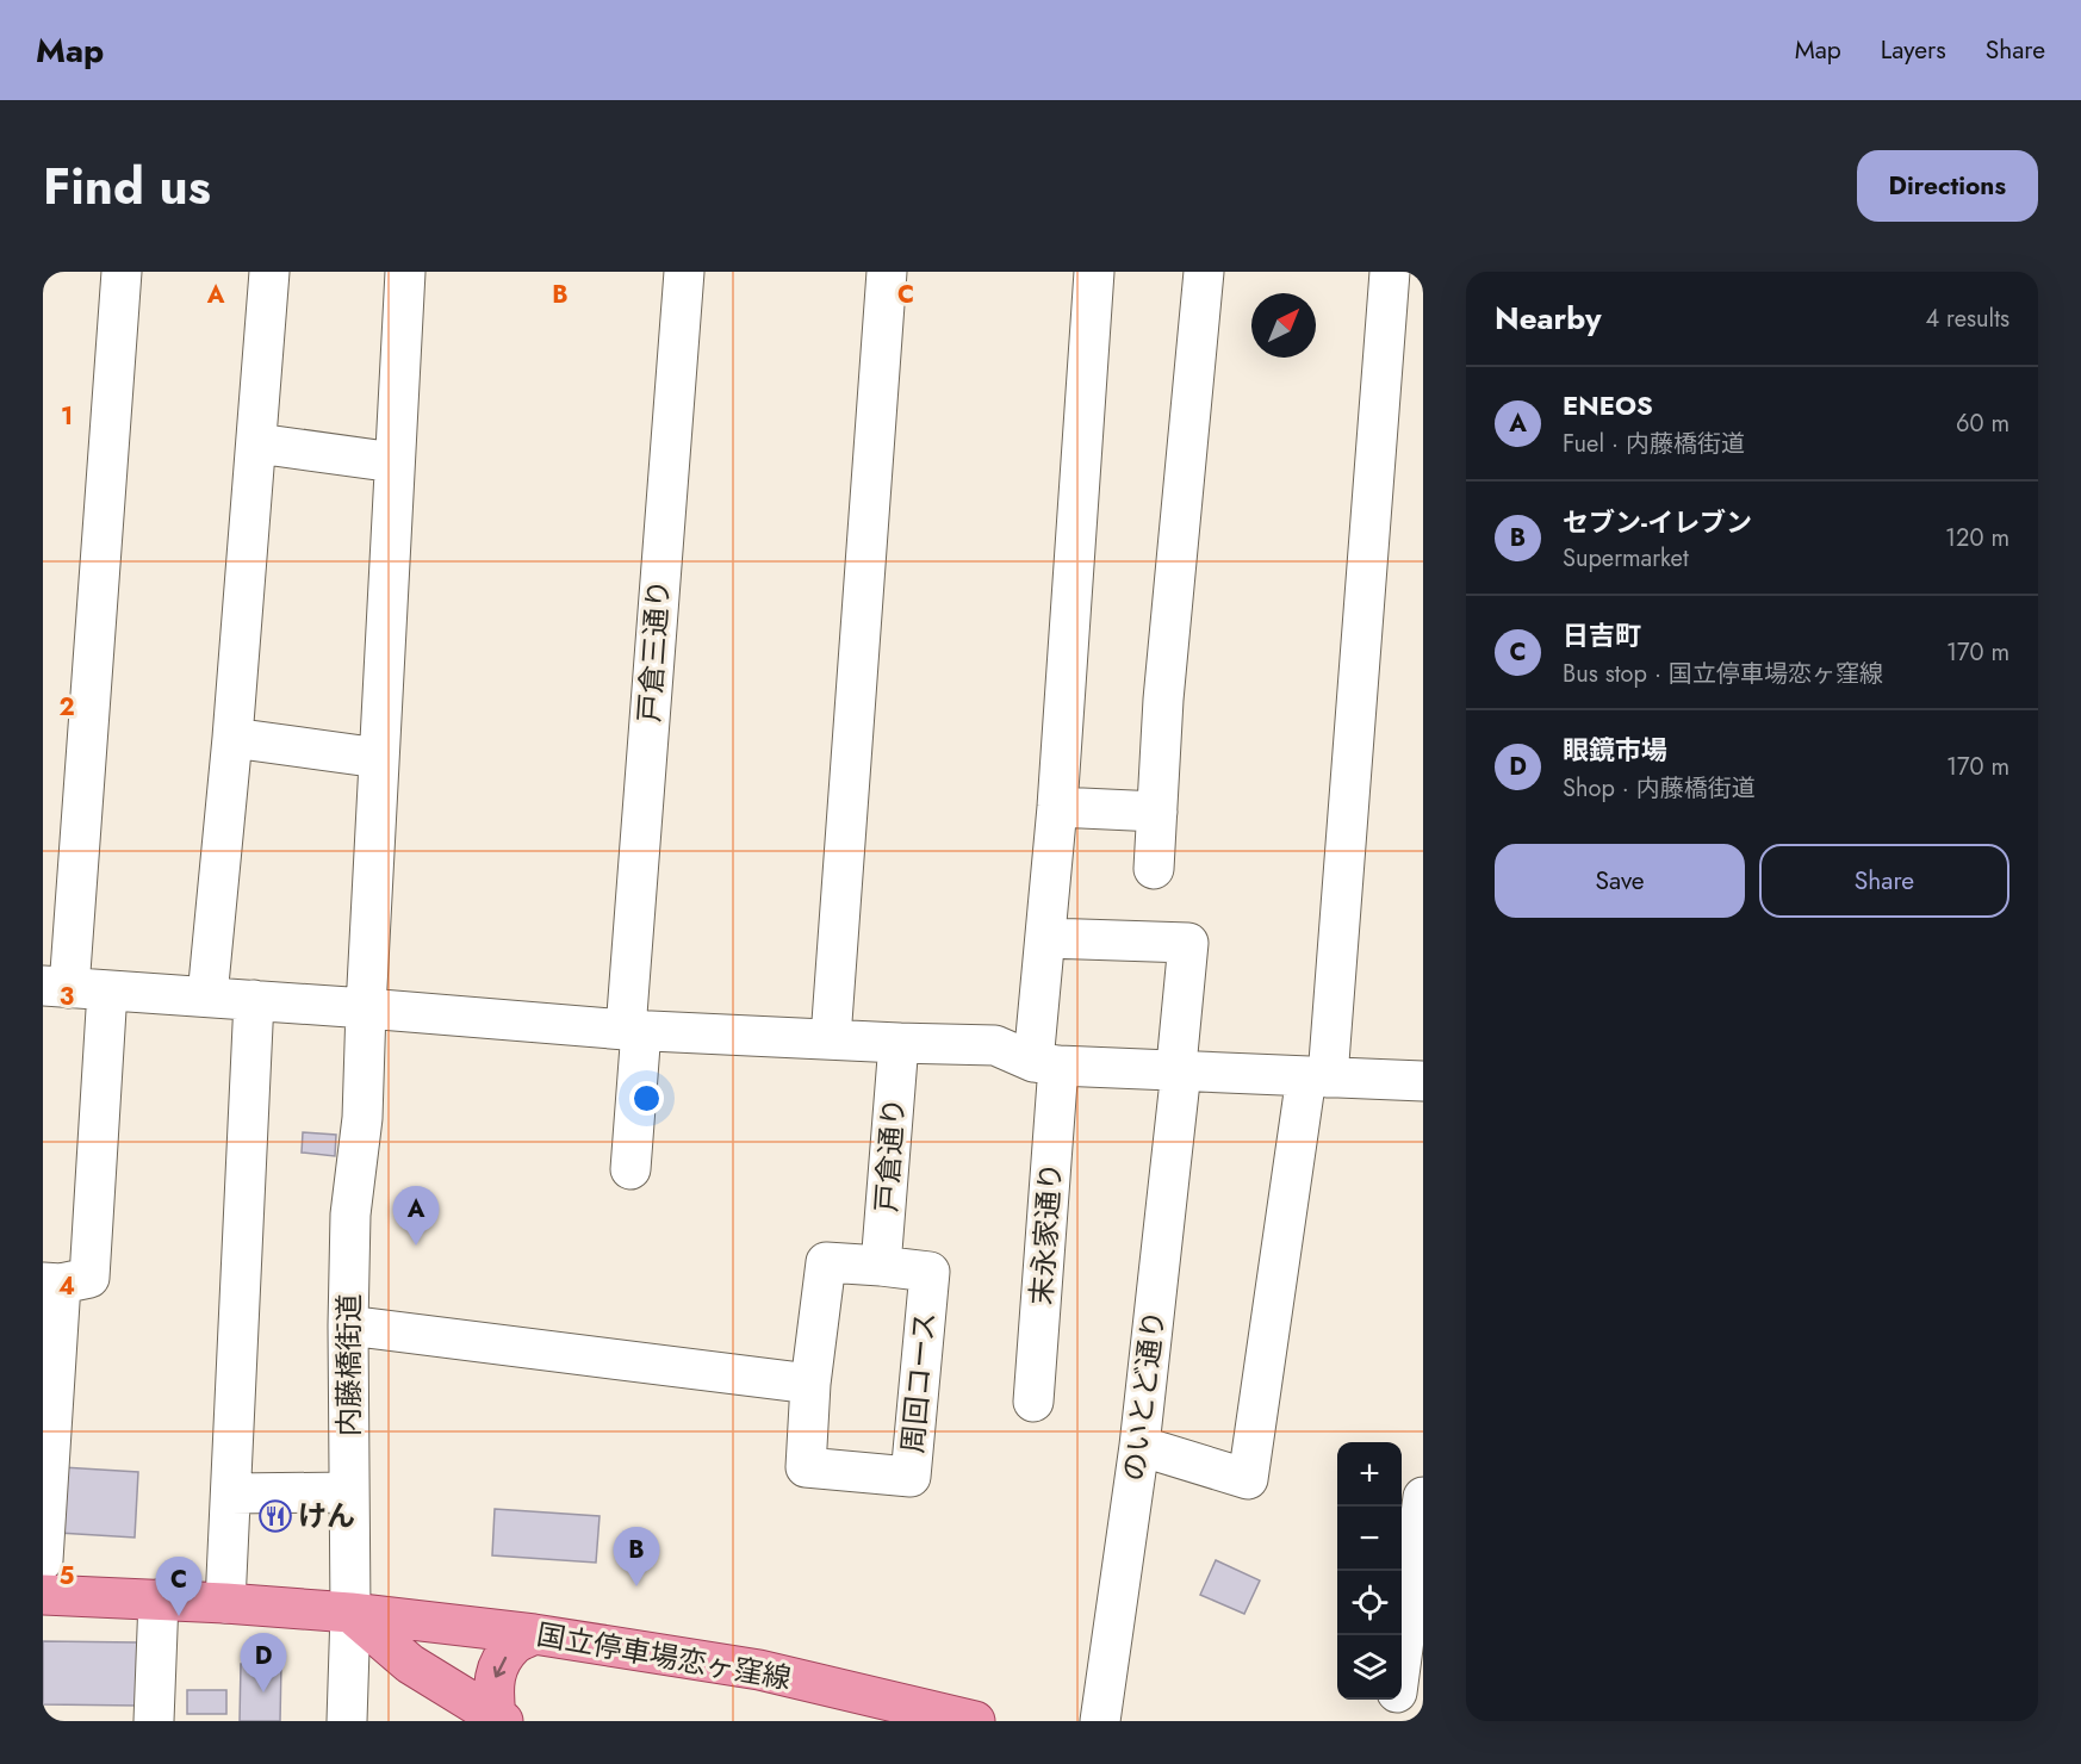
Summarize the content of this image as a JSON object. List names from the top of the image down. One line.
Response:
{"streets":{"main road":["国立停車場恋ヶ窪線"],"street":["戸倉三通り","戸倉通り","末永家通り","内藤橋街道","周回コース","のいとど通り"]},"crossings":[["戸倉通り","周回コース"],["末永家通り","のいとど通り"],["内藤橋街道","国立停車場恋ヶ窪線"]],"places":{"restaurant":["けん"]},"north":"top right","page":{"header":"Map","nav":["Map","Layers","Share"],"title":"Find us","buttons":["Directions",["Save","Share"]],"heading":["Nearby","4 results"],"list":[{"mark":"A","name":"ENEOS","note":"Fuel · 内藤橋街道","value":"60 m"},{"mark":"B","name":"セブン-イレブン","note":"Supermarket","value":"120 m"},{"mark":"C","name":"日吉町","note":"Bus stop · 国立停車場恋ヶ窪線","value":"170 m"},{"mark":"D","name":"眼鏡市場","note":"Shop · 内藤橋街道","value":"170 m"}],"pins":["A","B","C","D"],"map_buttons":["+","−"]},"grid":{"columns":["A","B","C"],"rows":["1","2","3","4","5"]}}
